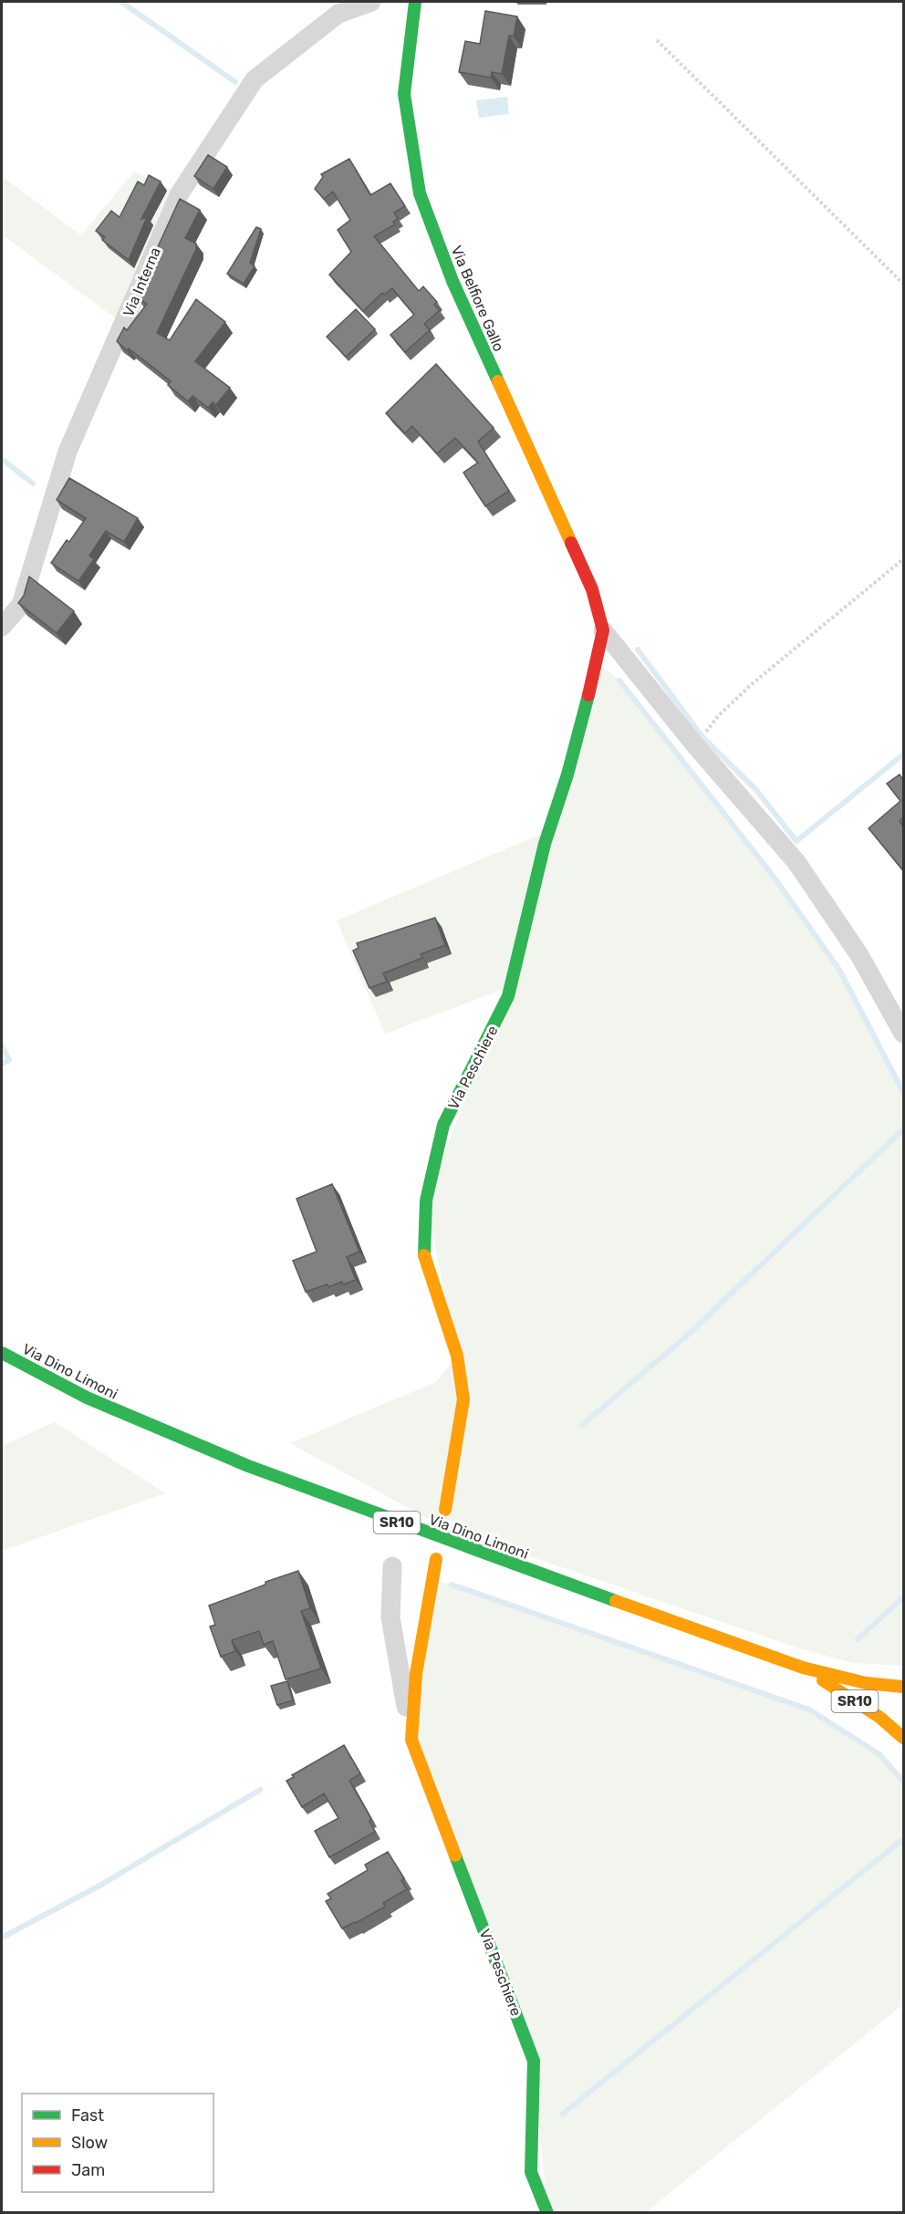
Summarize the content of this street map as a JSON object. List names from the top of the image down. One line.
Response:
{"streets":{"street":["Via Interna","Via Belfiore Gallo","Via Peschiere","Via Dino Limoni","SR10"]},"crossings":[["Via Belfiore Gallo","Via Peschiere"],["Via Dino Limoni","SR10"]],"legend":["Fast","Slow","Jam"]}
